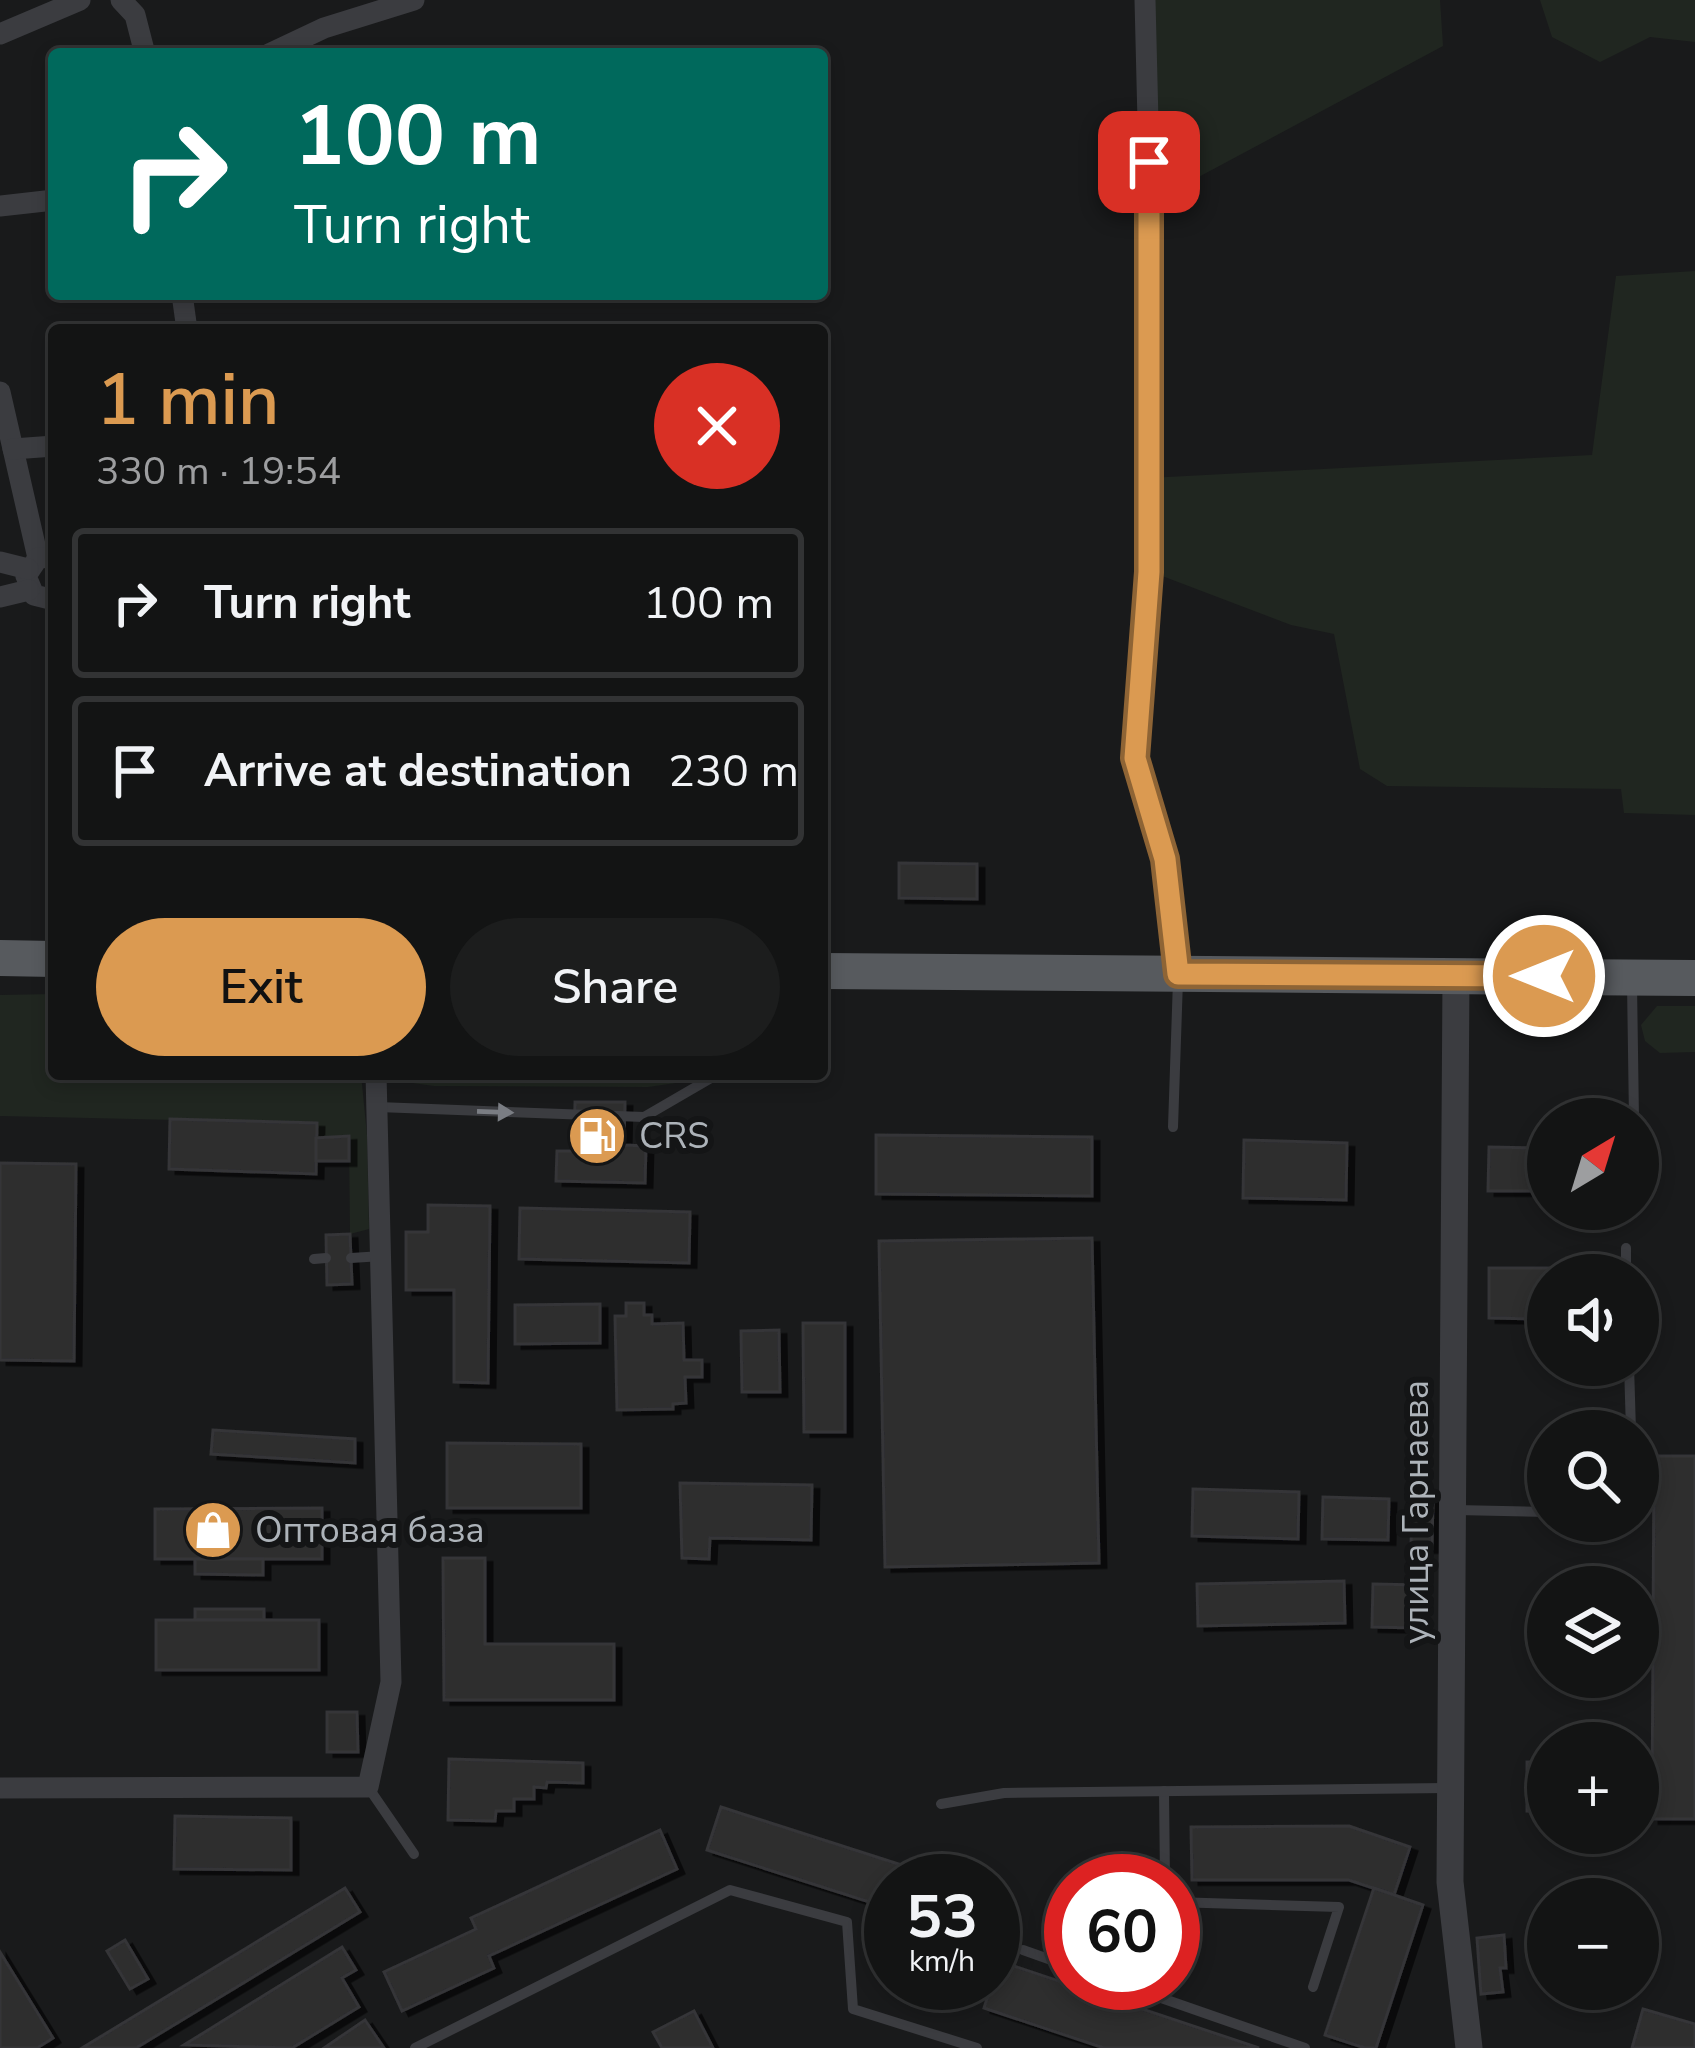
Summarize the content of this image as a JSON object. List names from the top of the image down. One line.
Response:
{"streets":{"street":["улица Гарнаева"]},"places":{"fuel station":["CRS"],"shop":["Оптовая база"]},"north":"top right","page":{"turn":["100 m","Turn right"],"heading":["1 min","330 m · 19:54"],"list":[{"name":"Turn right","value":"100 m"},{"name":"Arrive at destination","value":"230 m"}],"buttons":["Exit","Share"],"map_buttons":["+","−"],"speed":"53 km/h","limit":"60"}}
